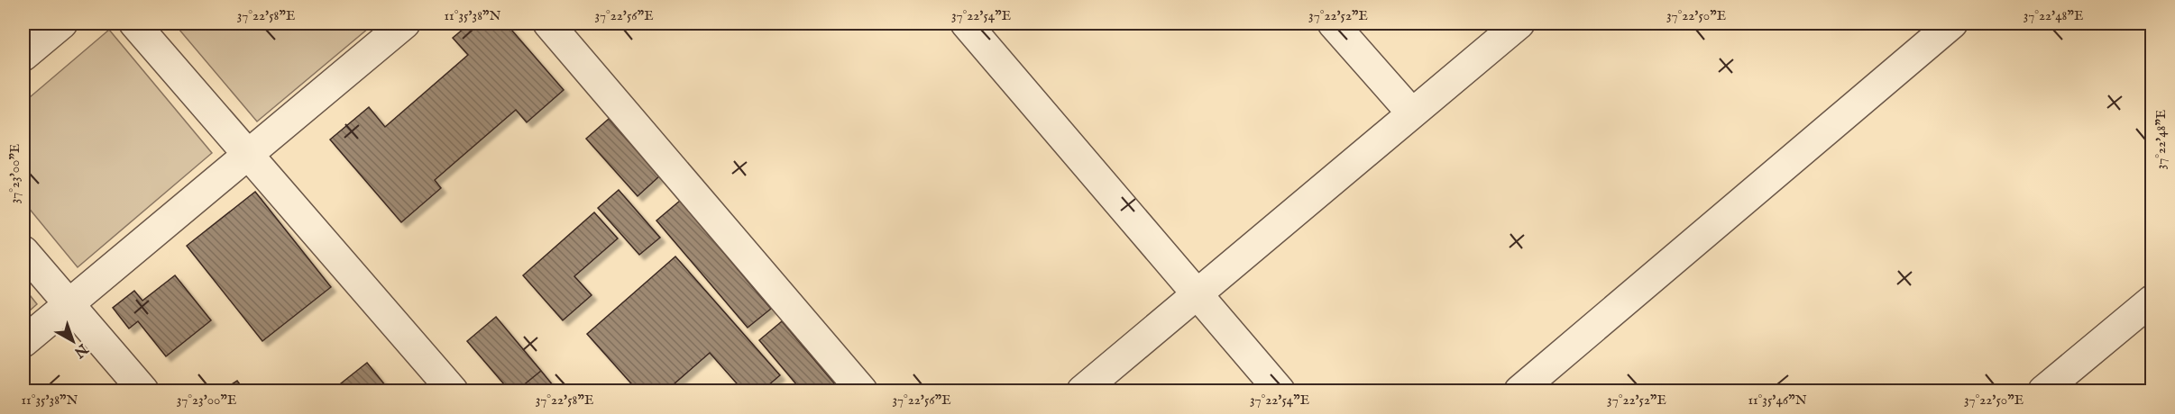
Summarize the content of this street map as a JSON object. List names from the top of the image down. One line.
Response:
{"north":"bottom right","coordinates":["37°22'58\"E","11°35'38\"N","37°22'56\"E","37°22'54\"E","37°22'52\"E","37°22'50\"E","37°22'48\"E","37°23'00\"E","11°35'46\"N"]}
